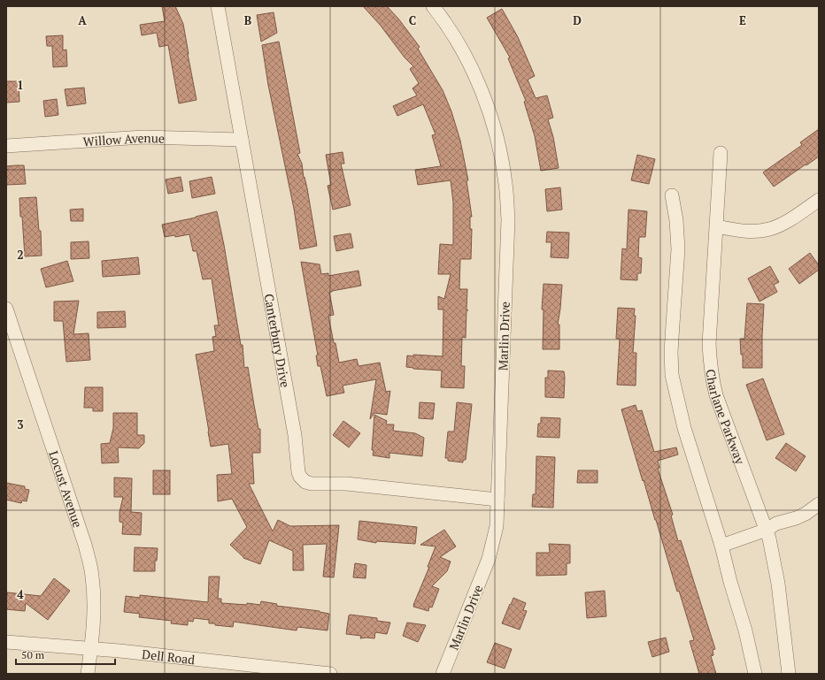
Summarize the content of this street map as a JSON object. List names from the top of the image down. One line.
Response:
{"streets":{"street":["Willow Avenue","Marlin Drive","Canterbury Drive","Charlane Parkway","Locust Avenue","Dell Road"]},"crossings":[["Willow Avenue","Canterbury Drive"],["Marlin Drive","Canterbury Drive"],["Locust Avenue","Dell Road"]],"scale_bar":"50 m","grid":{"columns":["A","B","C","D","E"],"rows":["1","2","3","4"]}}
